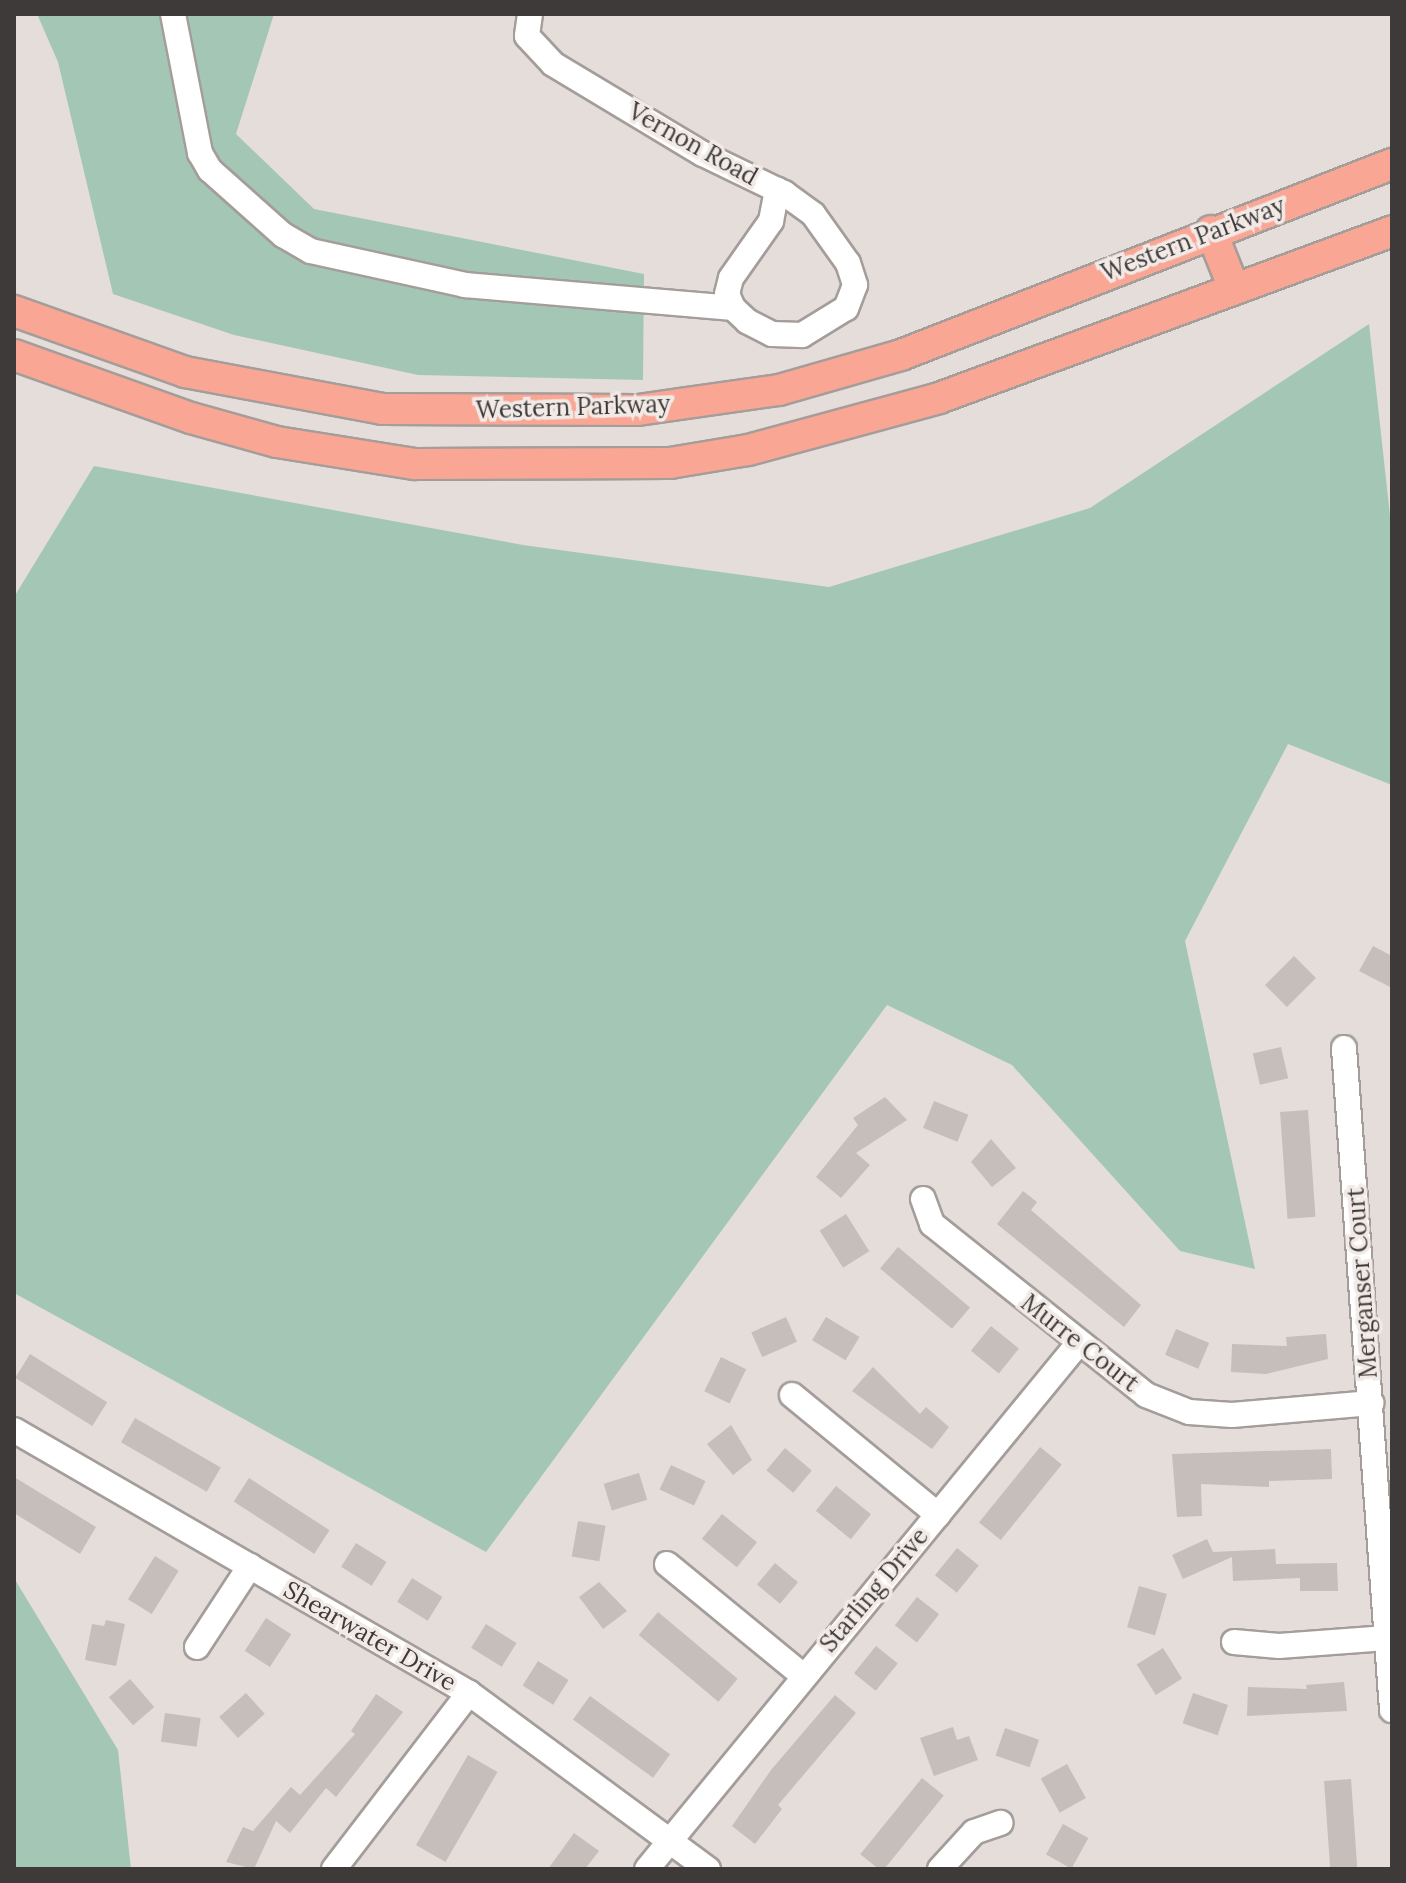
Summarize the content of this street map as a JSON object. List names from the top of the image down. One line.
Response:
{"streets":{"main road":["Western Parkway"],"street":["Vernon Road","Merganser Court","Murre Court","Starling Drive","Shearwater Drive"]},"crossings":[["Merganser Court","Murre Court"],["Murre Court","Starling Drive"],["Starling Drive","Shearwater Drive"]]}
